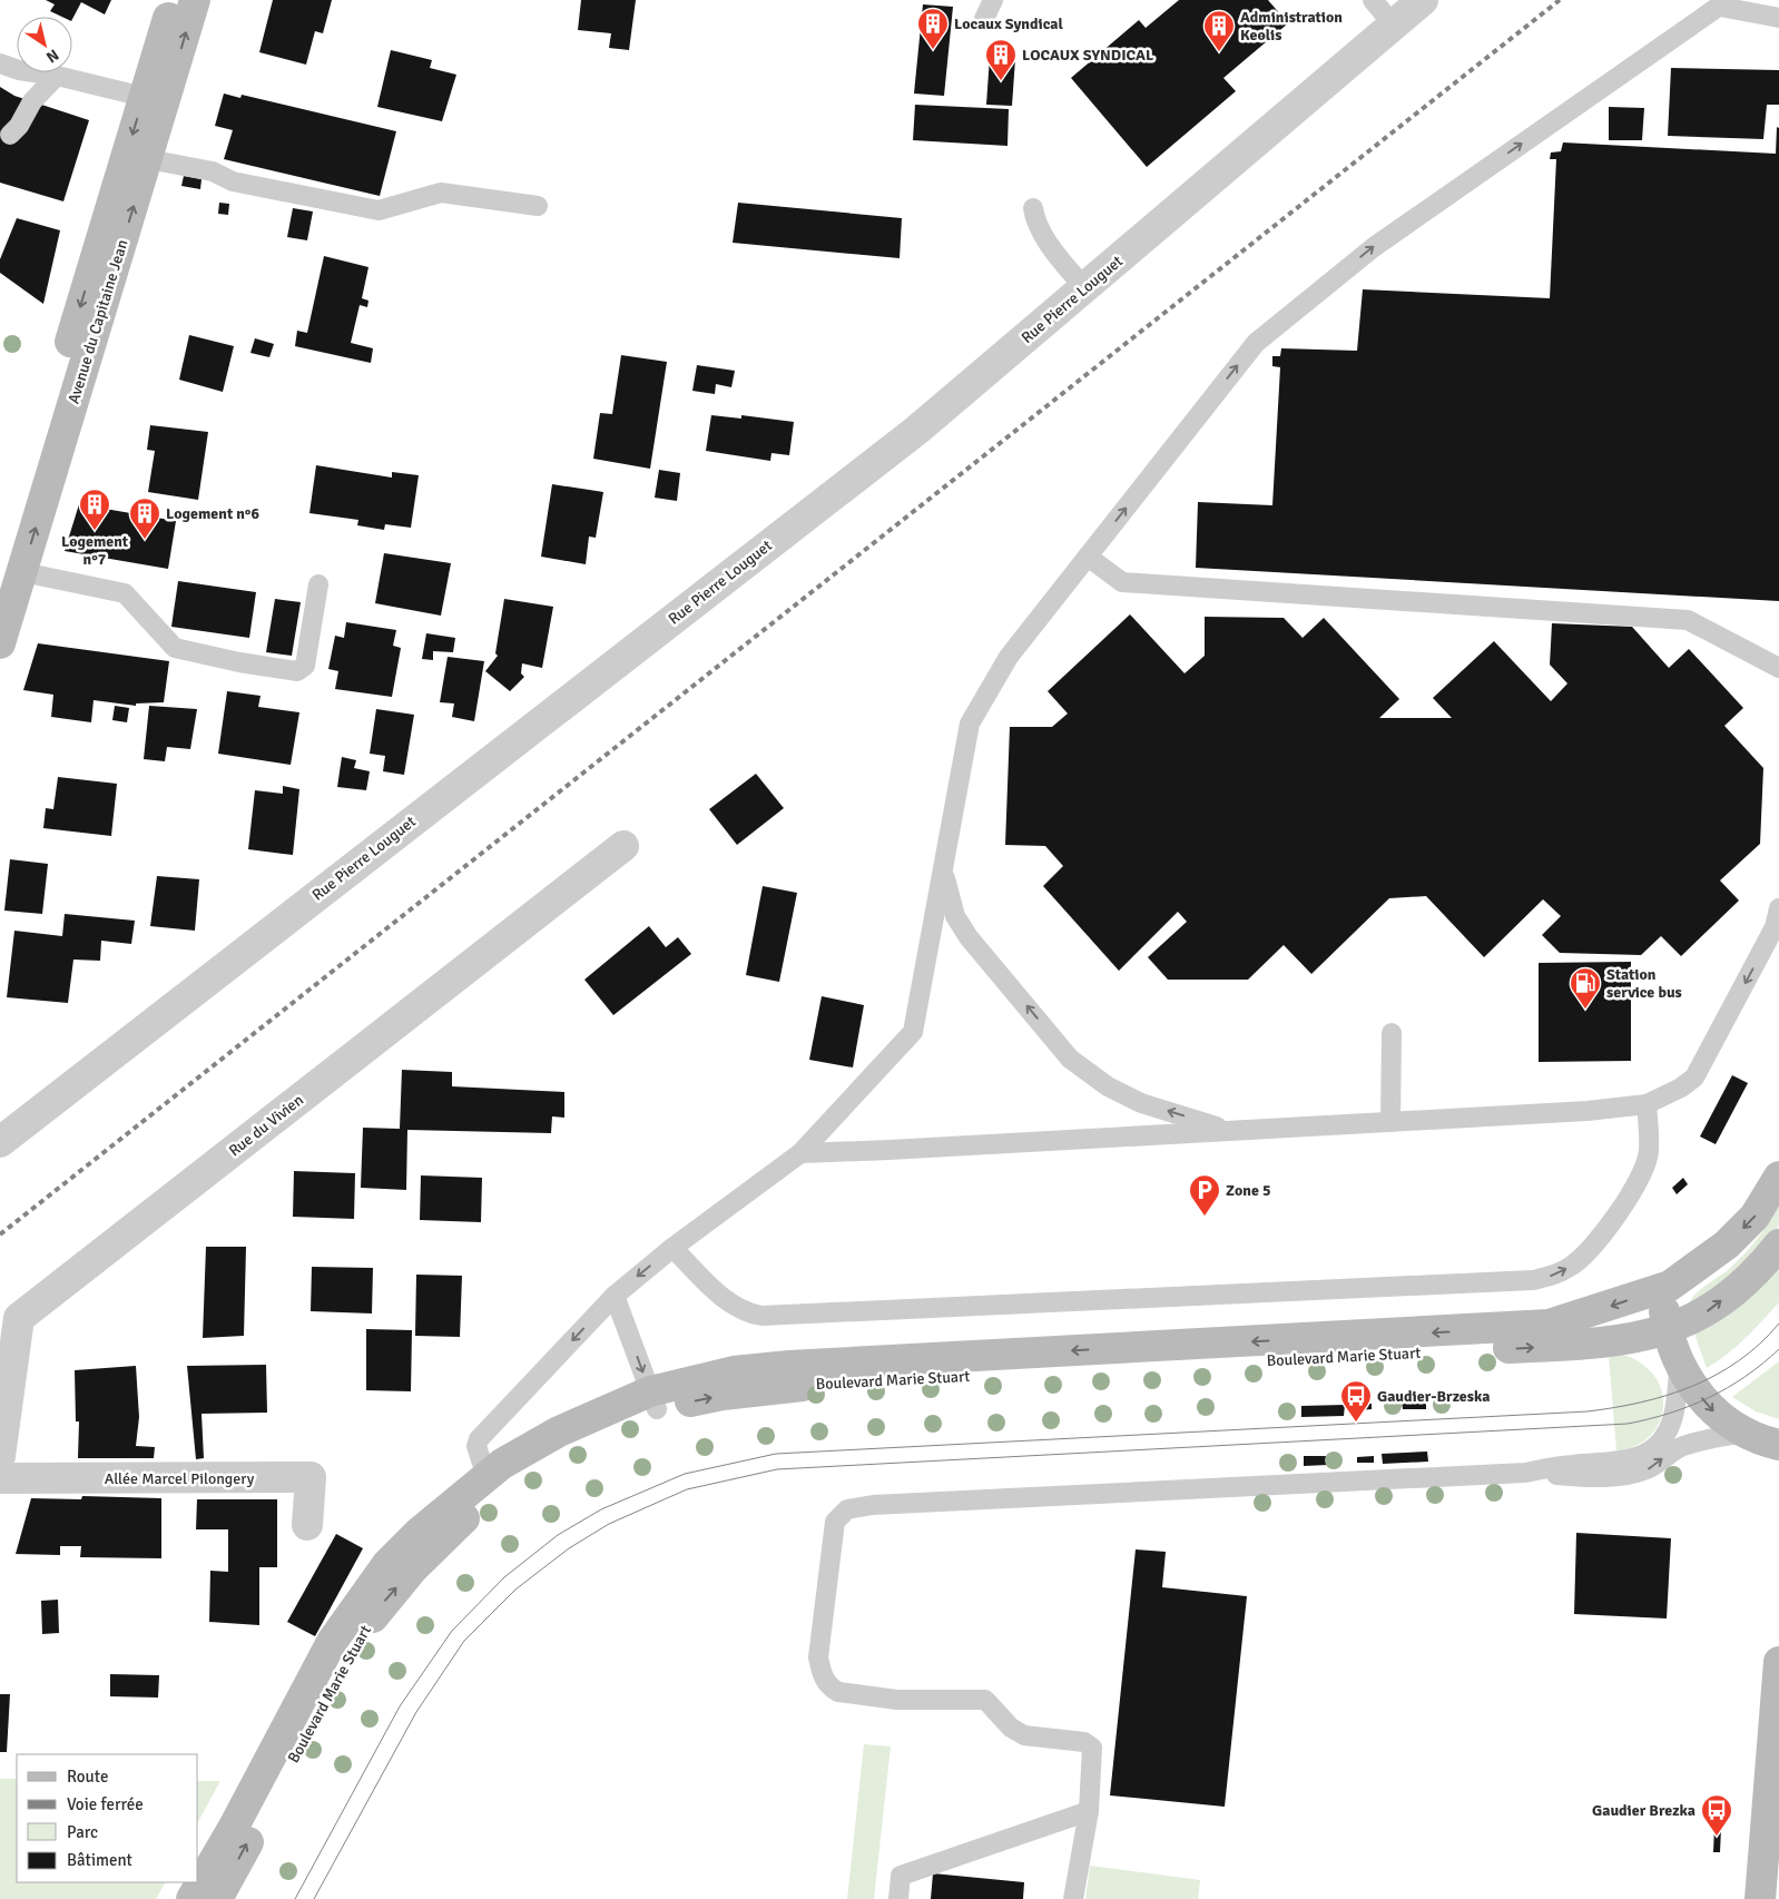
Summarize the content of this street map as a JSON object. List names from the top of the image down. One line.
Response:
{"streets":{"main road":["Avenue du Capitaine Jean","Boulevard Marie Stuart"],"street":["Rue Pierre Louguet","Rue du Vivien","Allée Marcel Pilongery"]},"places":{"building":["Locaux Syndical","Administration Keolis","LOCAUX SYNDICAL","Logement n°7","Logement n°6"],"fuel station":["Station service bus"],"parking":["Zone 5"],"bus stop":["Gaudier-Brzeska","Gaudier Brezka"]},"legend":["Route","Voie ferrée","Parc","Bâtiment"],"north":"bottom right"}
